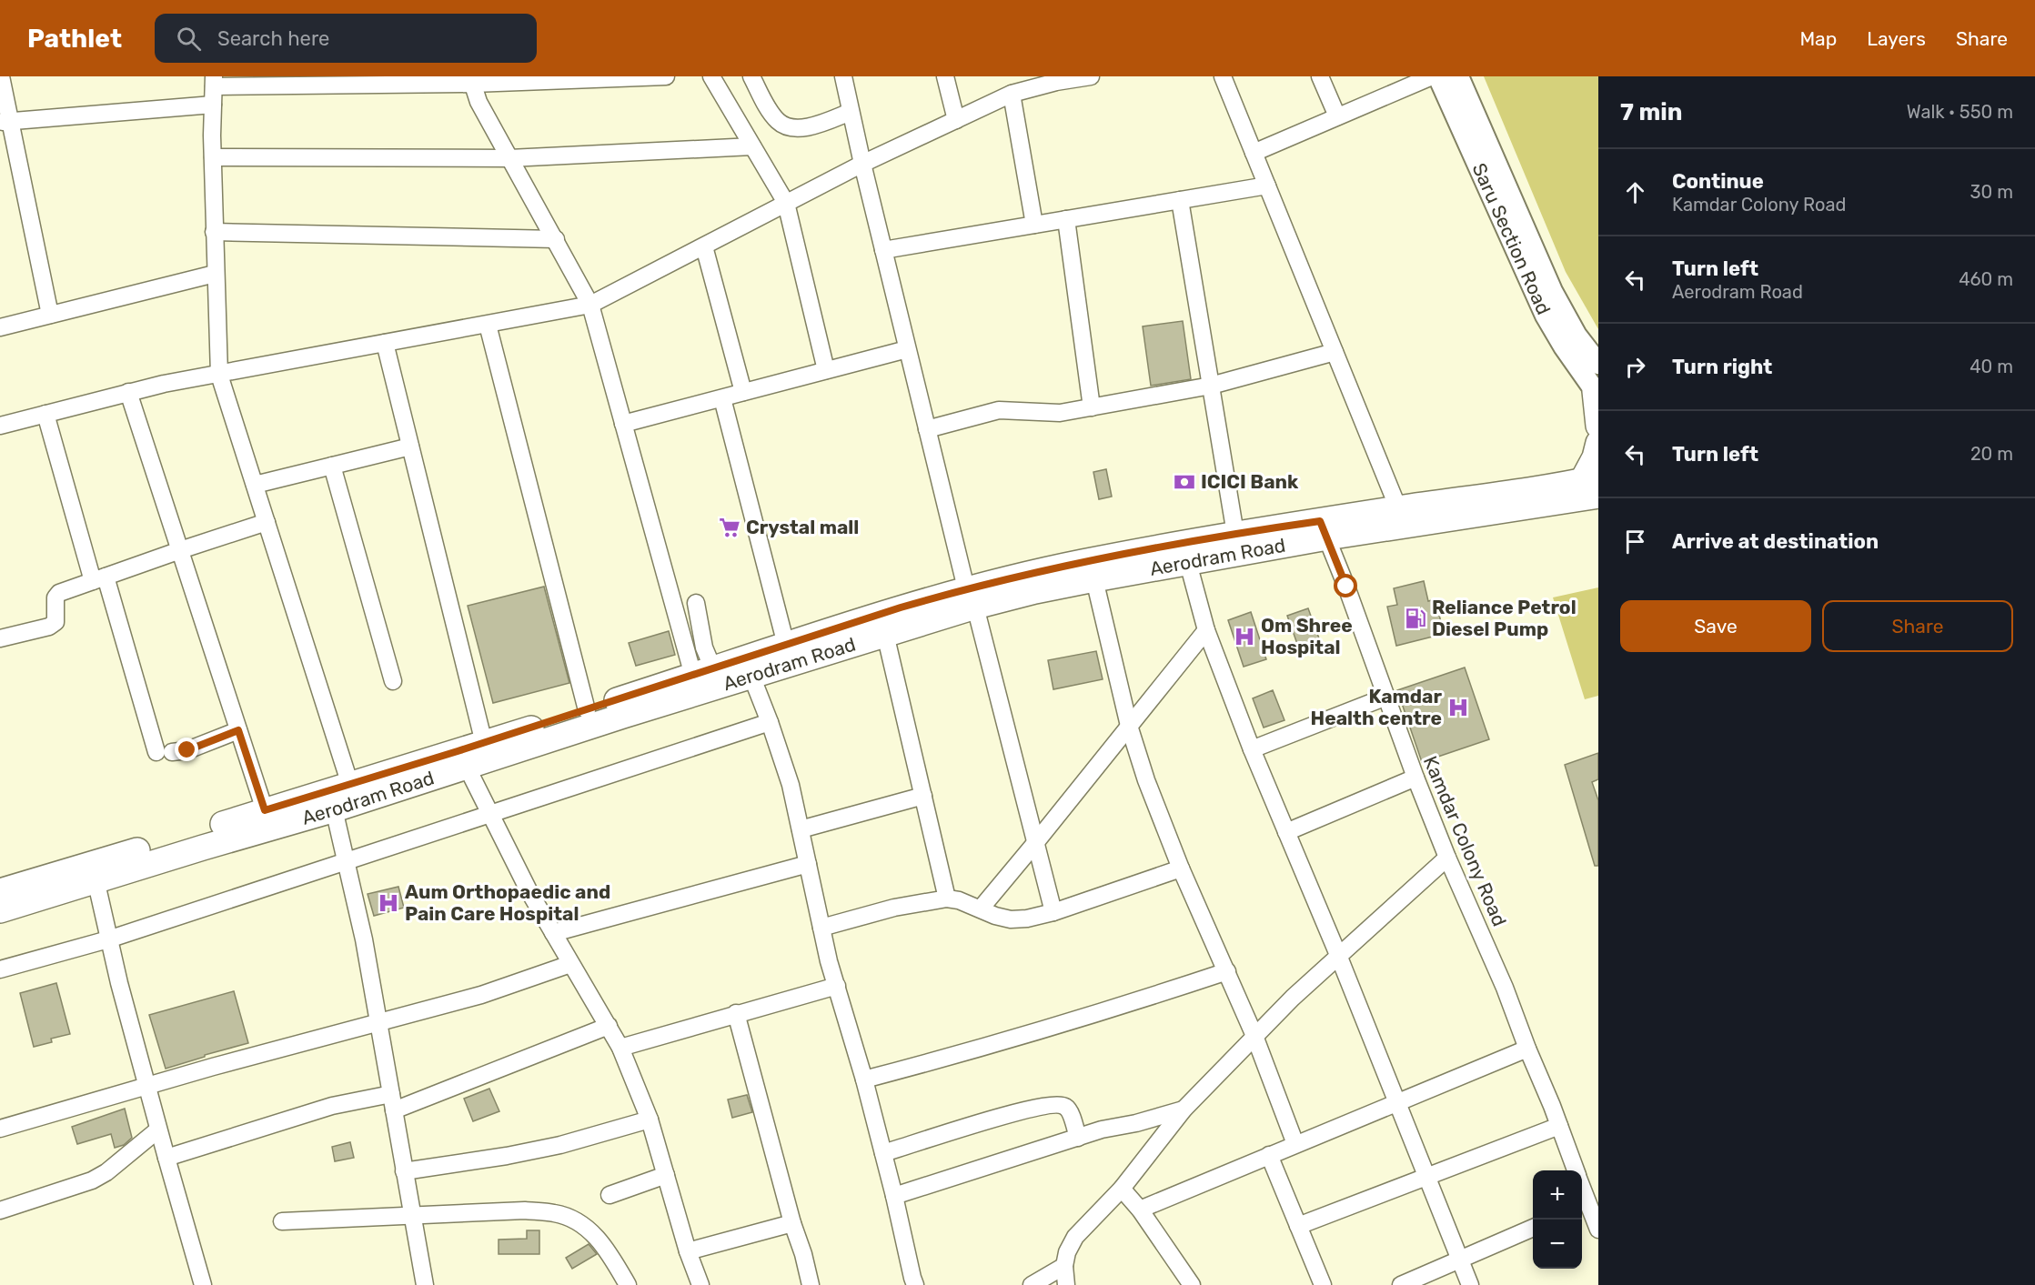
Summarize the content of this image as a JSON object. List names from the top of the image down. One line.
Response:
{"streets":{"main road":["Aerodram Road"],"street":["Saru Section Road","Kamdar Colony Road"]},"crossings":[["Aerodram Road","Kamdar Colony Road"]],"places":{"bank":["ICICI Bank"],"supermarket":["Crystal mall"],"fuel station":["Reliance Petrol Diesel Pump"],"hospital":["Om Shree Hospital","Kamdar Health centre","Aum Orthopaedic and Pain Care Hospital"]},"page":{"header":"Pathlet","search":"Search here","nav":["Map","Layers","Share"],"heading":["7 min","Walk · 550 m"],"list":[["Continue","Kamdar Colony Road","30 m"],["Turn left","Aerodram Road","460 m"],["Turn right","40 m"],["Turn left","20 m"],"Arrive at destination"],"buttons":["Save","Share"],"map_buttons":["+","−"]}}
